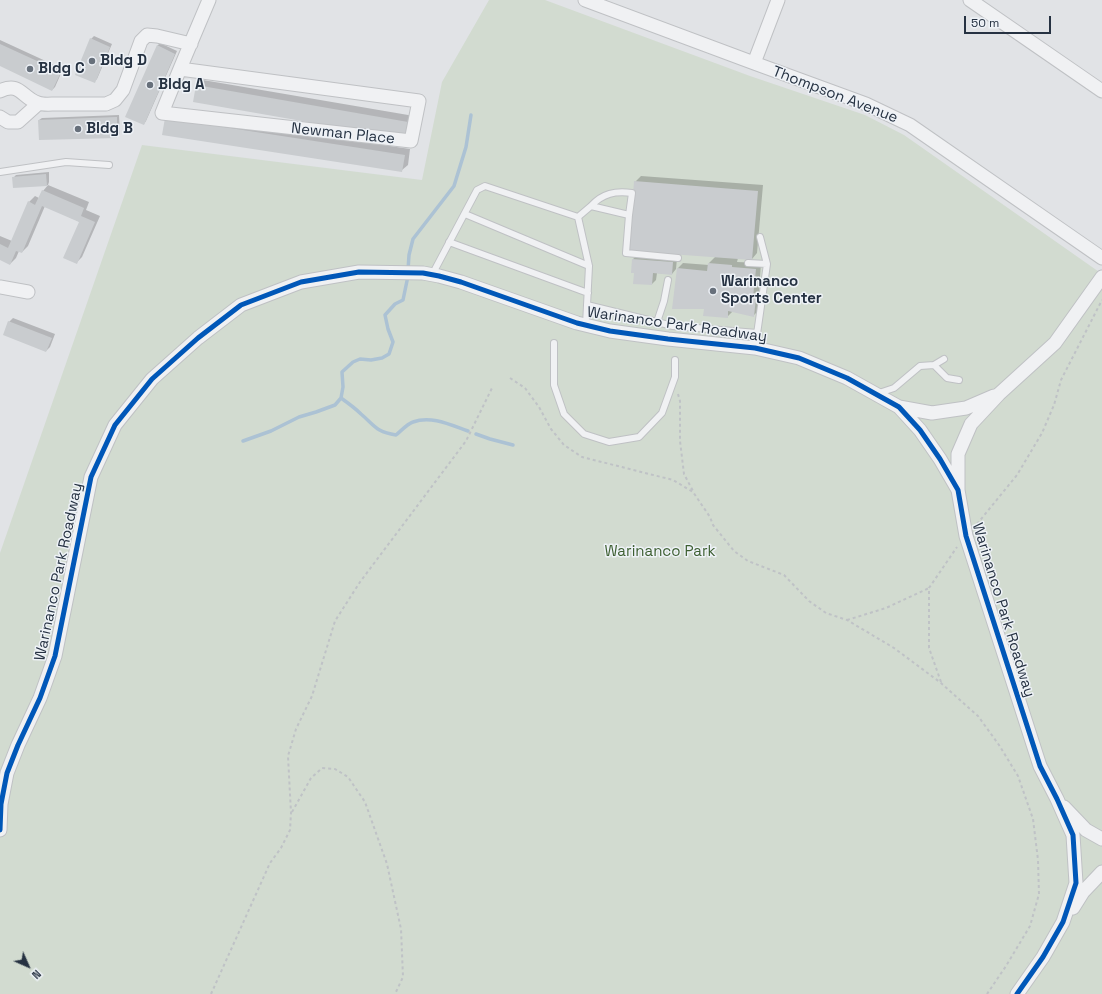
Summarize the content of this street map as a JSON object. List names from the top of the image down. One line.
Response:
{"streets":{"street":["Thompson Avenue","Newman Place","Warinanco Park Roadway"]},"parks":["Warinanco Park"],"places":["Bldg D","Bldg C","Bldg A","Bldg B","Warinanco Sports Center"],"scale_bar":"50 m","north":"bottom right"}
